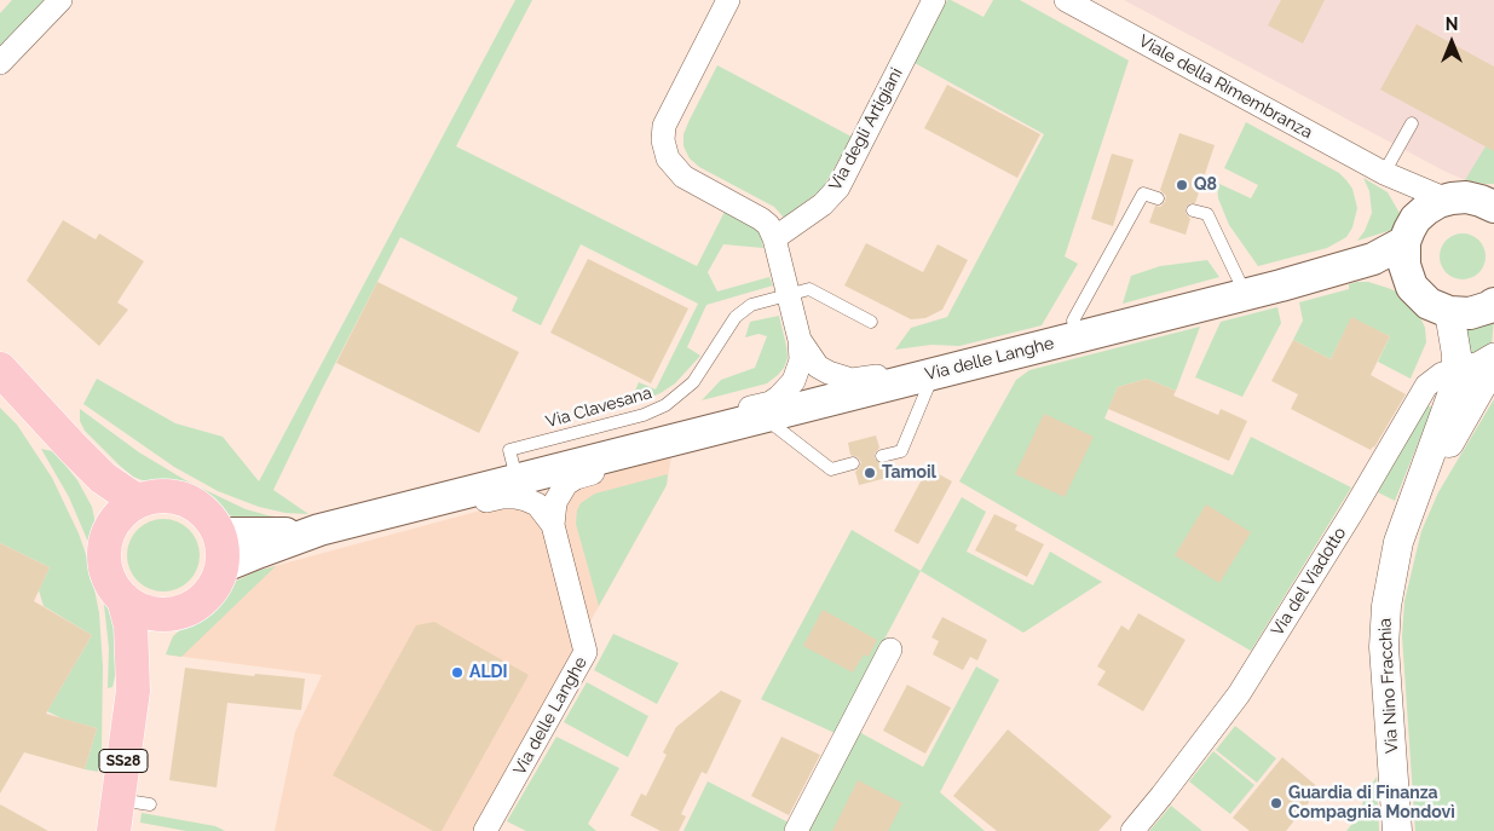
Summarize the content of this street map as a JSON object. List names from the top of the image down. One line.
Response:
{"streets":{"main road":["Via delle Langhe","SS28"],"street":["Viale della Rimembranza","Via degli Artigiani","Via del Viadotto","Via Nino Fracchia"],"lane":["Via Clavesana"]},"crossings":[["Via delle Langhe","Via Clavesana"],["Via delle Langhe","SS28"],["Via del Viadotto","Via Nino Fracchia"]],"places":["Q8","Tamoil","ALDI","Guardia di Finanza Compagnia Mondovì"],"north":"top"}
